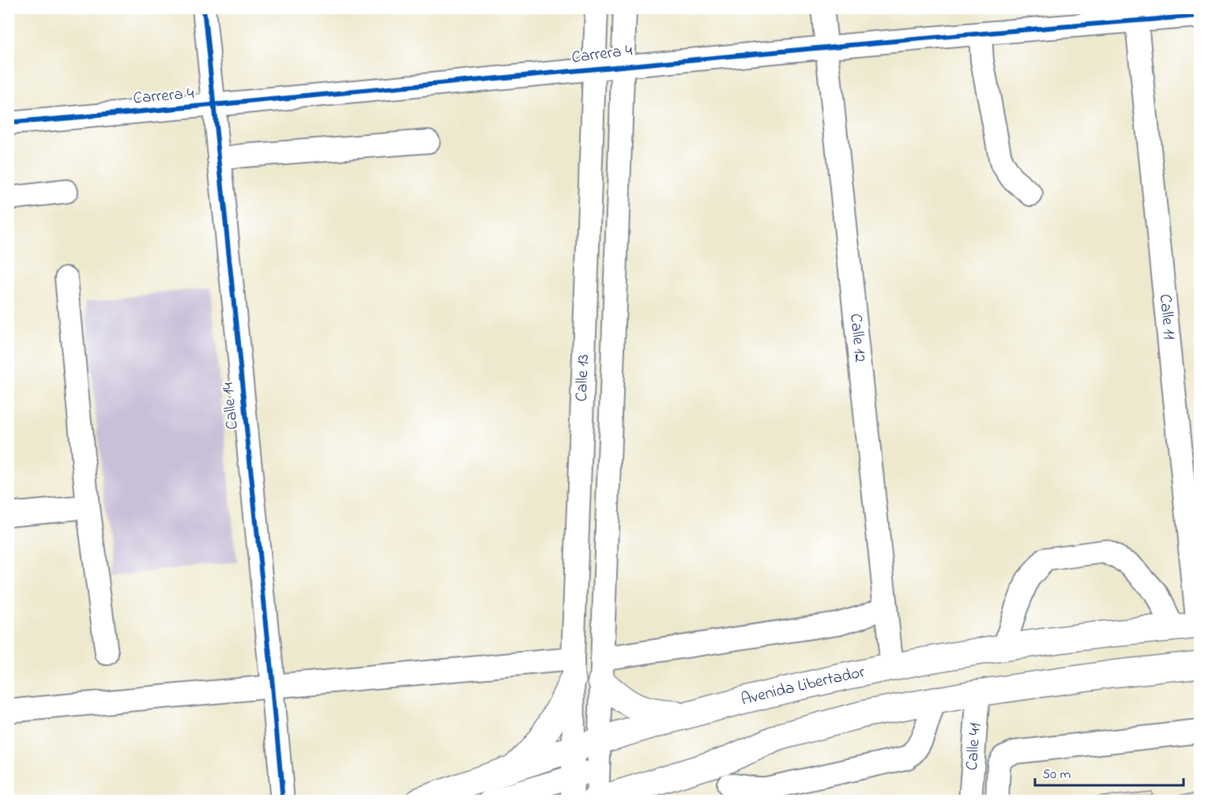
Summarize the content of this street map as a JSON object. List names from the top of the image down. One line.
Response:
{"streets":{"main road":["Avenida Libertador"],"street":["Carrera 4","Calle 11","Calle 12","Calle 13","Calle 14","Calle 41"]},"crossings":[["Carrera 4","Calle 11"],["Carrera 4","Calle 12"],["Carrera 4","Calle 13"],["Carrera 4","Calle 14"],["Calle 11","Avenida Libertador"],["Calle 12","Avenida Libertador"],["Calle 13","Avenida Libertador"]],"scale_bar":"50 m"}
